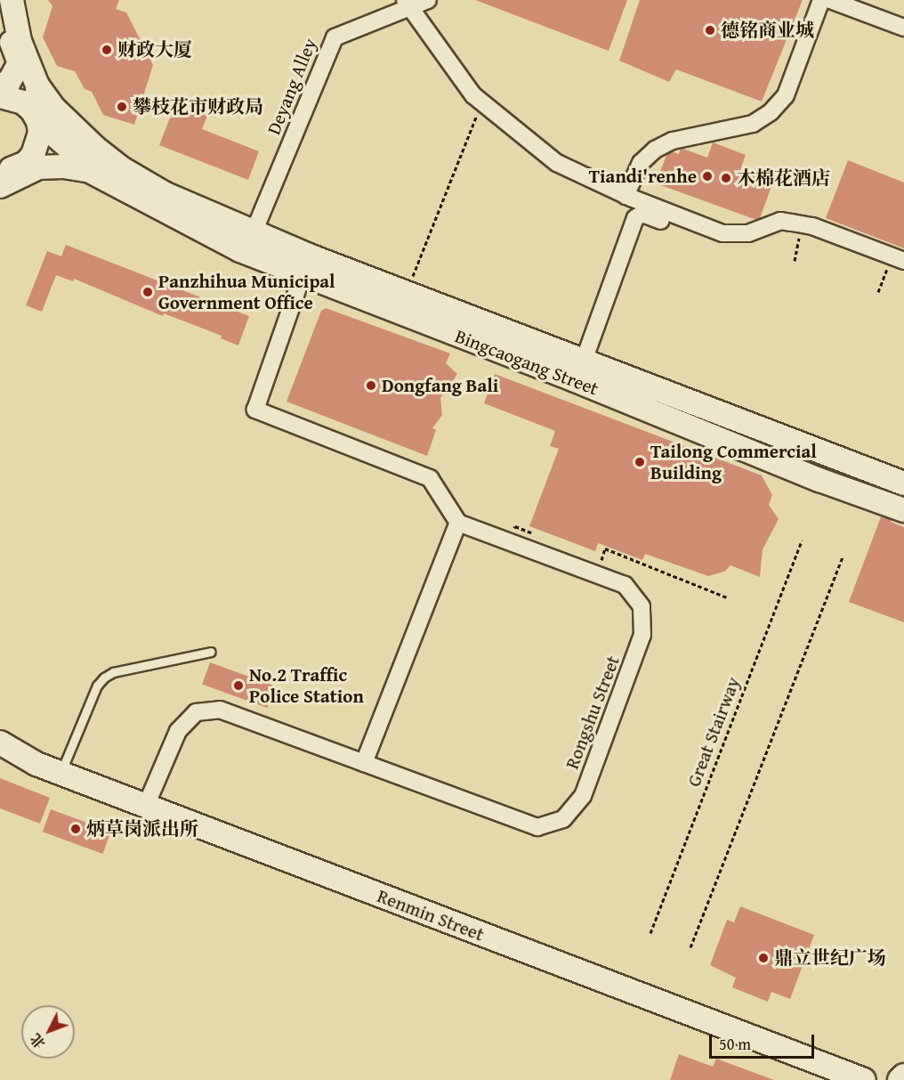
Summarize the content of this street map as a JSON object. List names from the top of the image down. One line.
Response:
{"streets":{"street":["Deyang Alley","Bingcaogang Street","Rongshu Street","Renmin Street"],"path":["Great Stairway"]},"crossings":[["Deyang Alley","Bingcaogang Street"],["Rongshu Street","Renmin Street"]],"places":["德铭商业城","财政大厦","攀枝花市财政局","Tiandi'renhe","木棉花酒店","Panzhihua Municipal Government Office","Dongfang Bali","Tailong Commercial Building","No.2 Traffic Police Station","炳草岗派出所","鼎立世纪广场"],"scale_bar":"50 m","north":"bottom left"}
